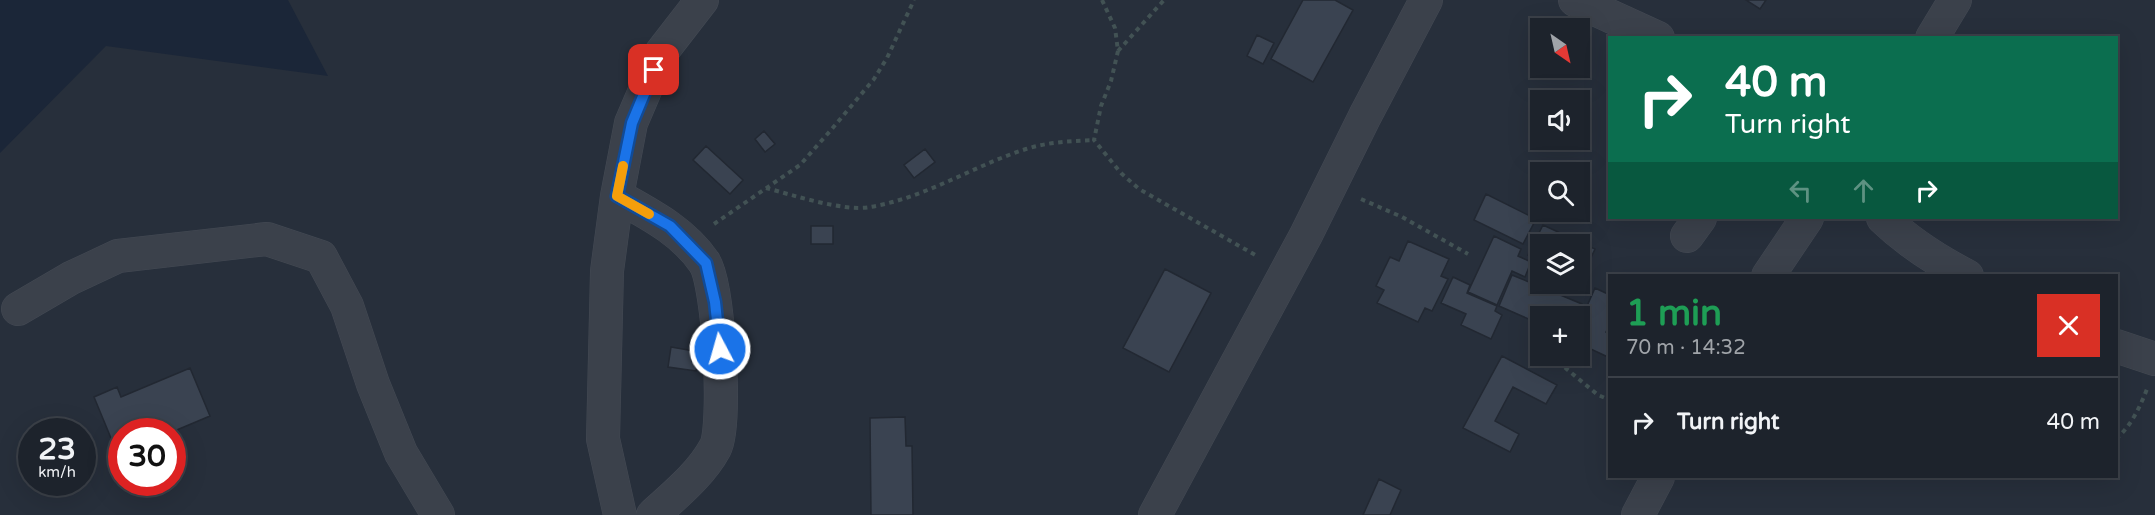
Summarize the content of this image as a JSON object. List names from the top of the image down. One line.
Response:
{"north":"bottom right","page":{"map_buttons":"+","turn":["40 m","Turn right"],"heading":["1 min","70 m · 14:32"],"list":[{"name":"Turn right","value":"40 m"}],"speed":"23 km/h","limit":"30"}}
